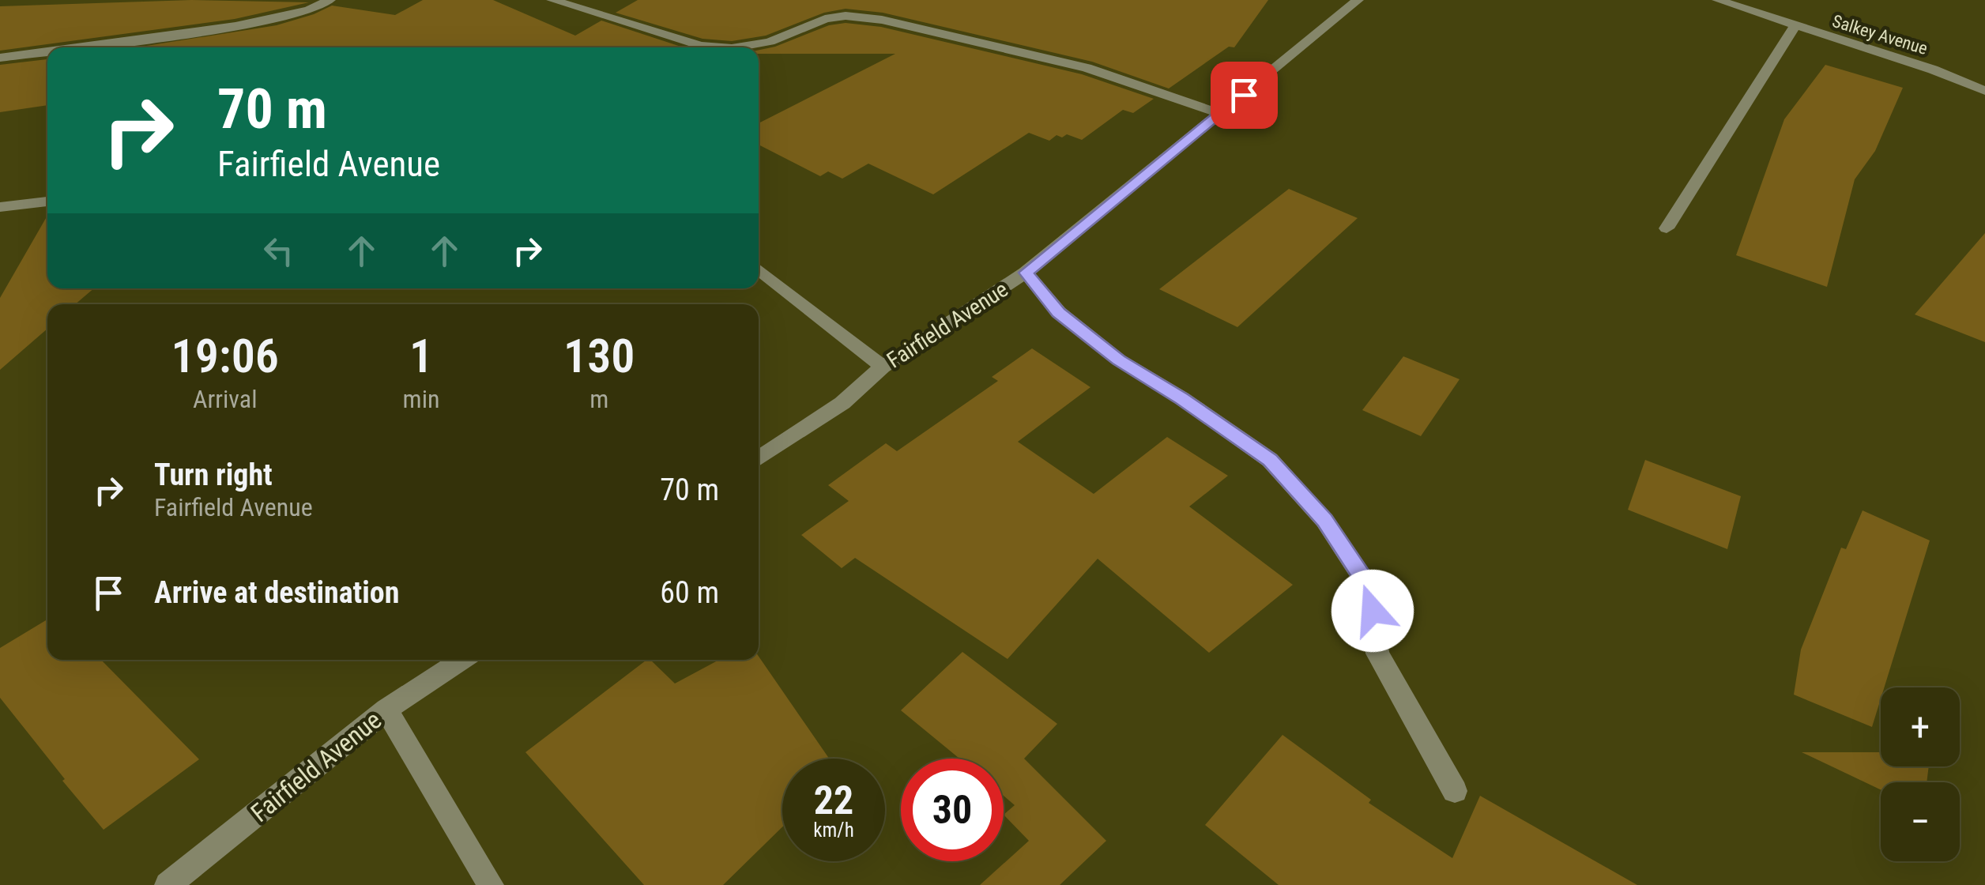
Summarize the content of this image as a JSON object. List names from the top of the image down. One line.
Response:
{"streets":{"street":["Salkey Avenue","Fairfield Avenue"]},"page":{"turn":["70 m","Fairfield Avenue"],"eta":["19:06","Arrival","1","min","130","m"],"list":[{"name":"Turn right","note":"Fairfield Avenue","value":"70 m"},{"name":"Arrive at destination","value":"60 m"}],"map_buttons":["+","−"],"speed":"22 km/h","limit":"30"}}
